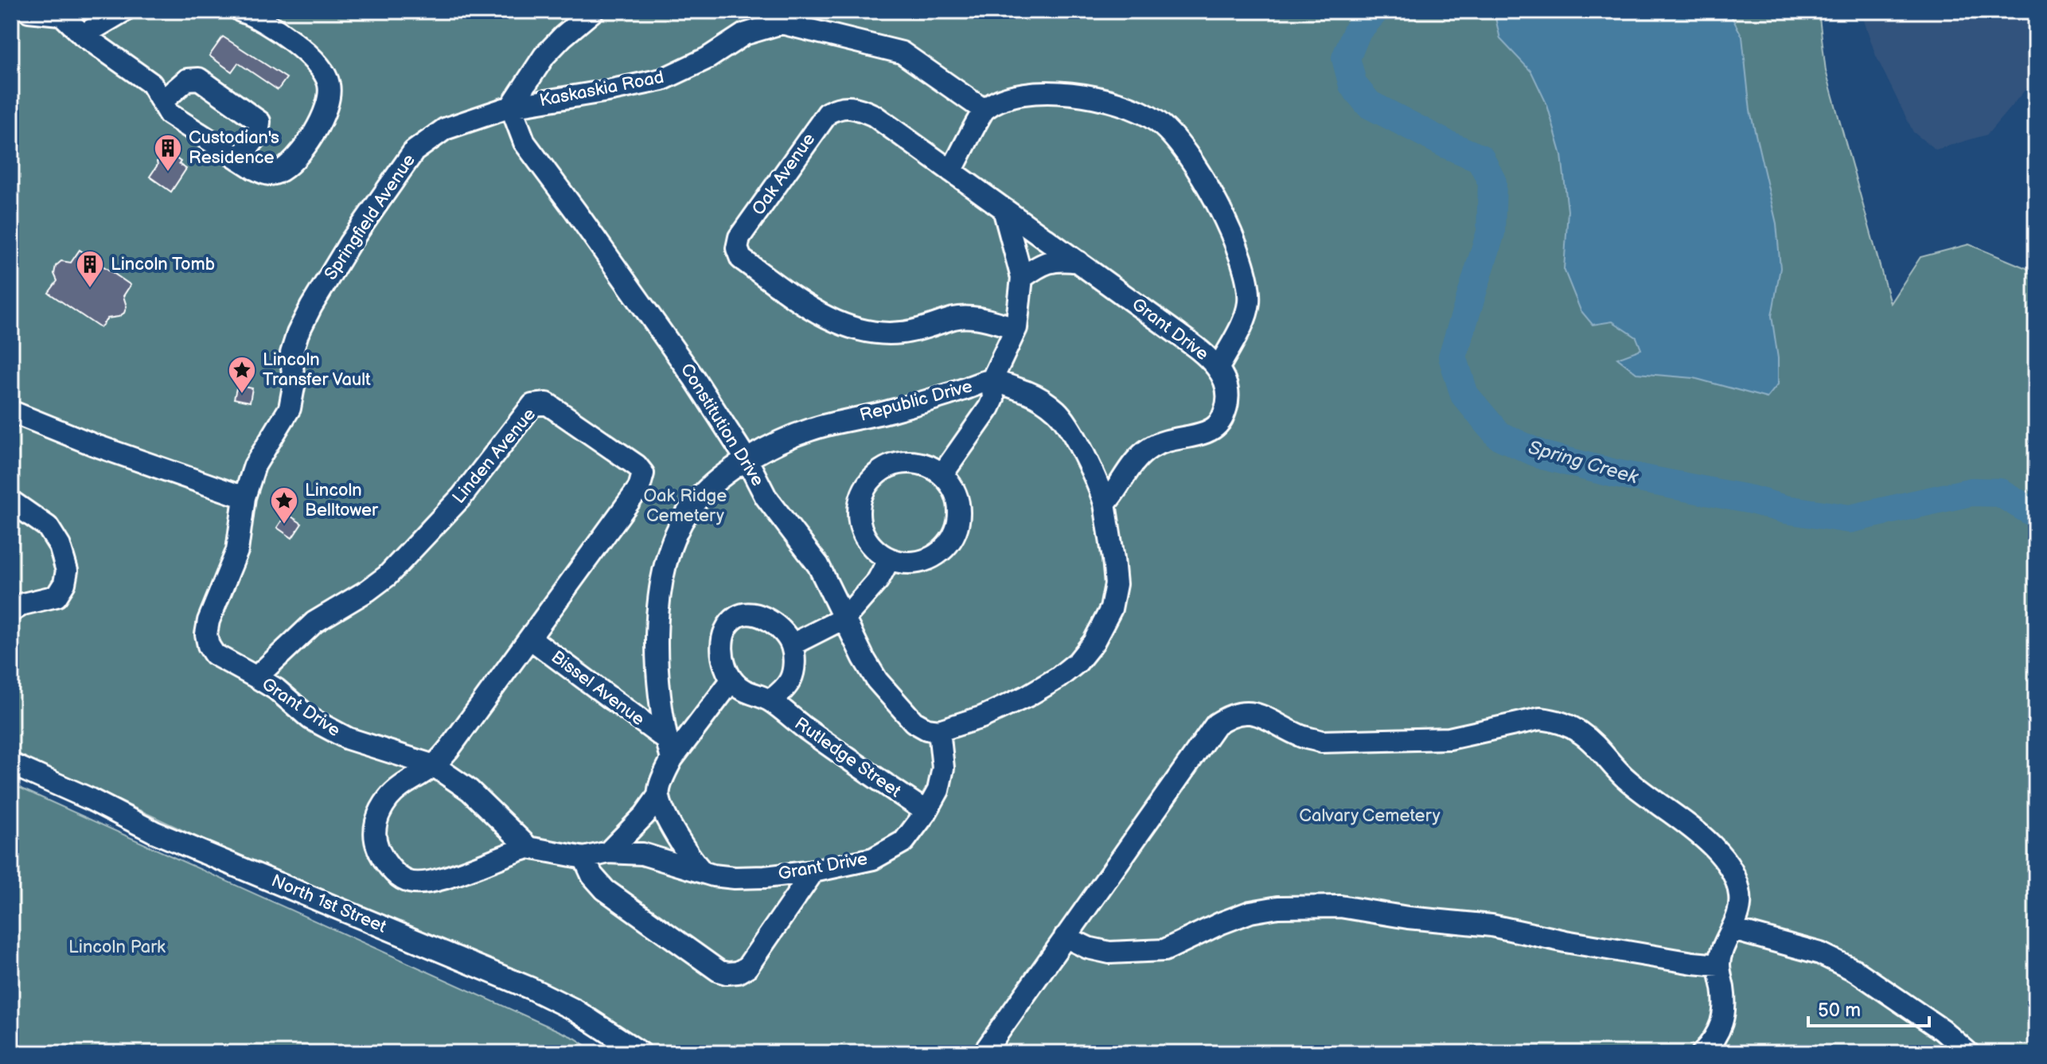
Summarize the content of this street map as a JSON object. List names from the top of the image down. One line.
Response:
{"streets":{"street":["Kaskaskia Road","Oak Avenue","Springfield Avenue","Grant Drive","Republic Drive","Constitution Drive","Linden Avenue","Bissel Avenue","Rutledge Street","North 1st Street"]},"crossings":[["Kaskaskia Road","Springfield Avenue"],["Kaskaskia Road","Constitution Drive"],["Oak Avenue","Grant Drive"],["Springfield Avenue","Grant Drive"],["Springfield Avenue","Constitution Drive"],["Grant Drive","Republic Drive"],["Grant Drive","Constitution Drive"],["Grant Drive","Linden Avenue"],["Grant Drive","Rutledge Street"],["Republic Drive","Constitution Drive"],["Republic Drive","Bissel Avenue"],["Linden Avenue","Bissel Avenue"]],"water":["Spring Creek"],"parks":["Oak Ridge Cemetery","Calvary Cemetery","Lincoln Park"],"places":{"building":["Custodian's Residence","Lincoln Tomb"],"place":["Lincoln Transfer Vault","Lincoln Belltower"]},"scale_bar":"50 m"}
